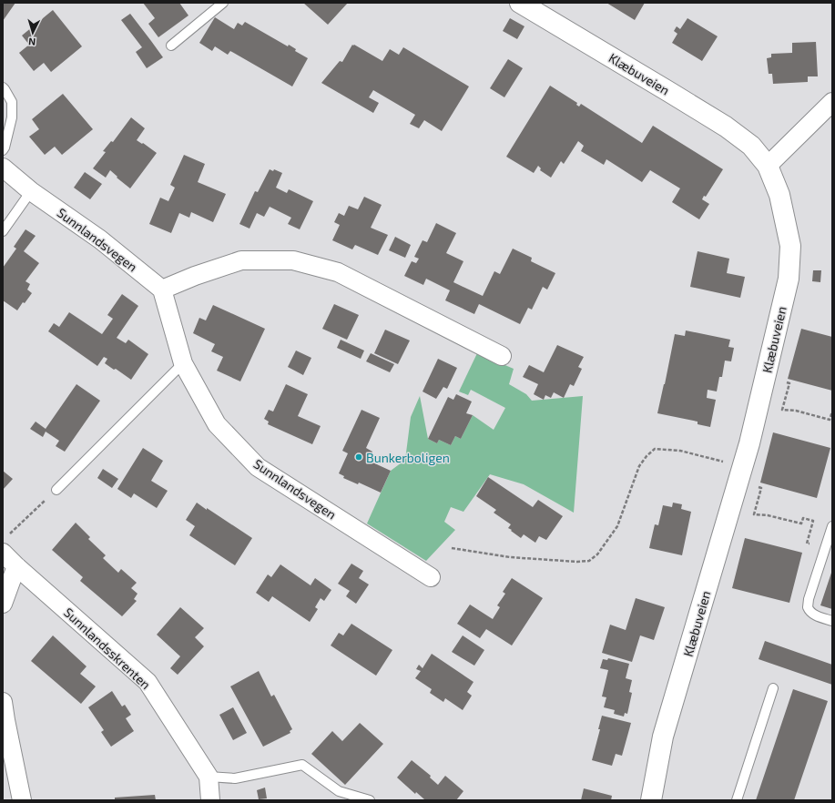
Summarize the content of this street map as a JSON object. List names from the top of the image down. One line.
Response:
{"streets":{"street":["Klæbuveien","Sunnlandsvegen","Sunnlandsskrenten"]},"places":["Bunkerboligen"],"north":"bottom"}
